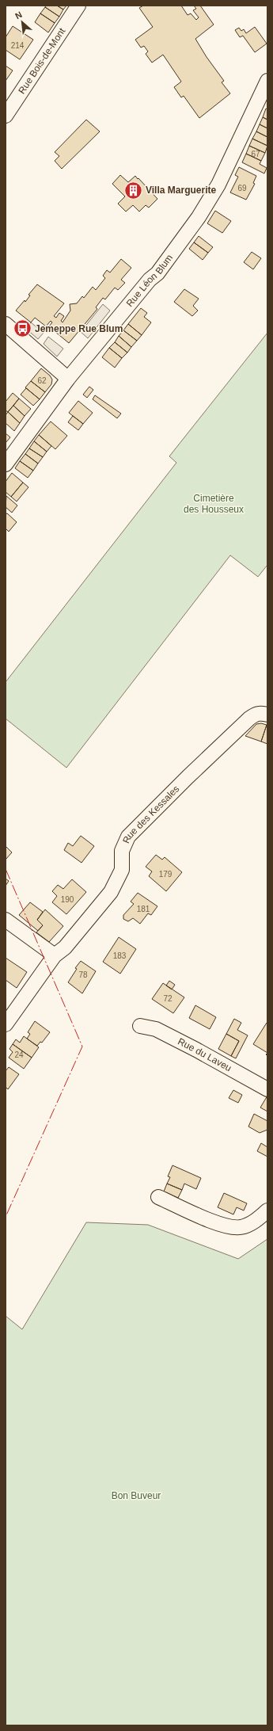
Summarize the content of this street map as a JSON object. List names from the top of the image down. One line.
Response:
{"streets":{"street":["Rue Bois-de-Mont","Rue Léon Blum","Rue des Kessales","Rue du Laveu"]},"parks":["Cimetière des Housseux","Bon Buveur"],"places":{"building":["Villa Marguerite"],"bus stop":["Jemeppe Rue Blum"]},"house_numbers":["214","67","69","62","179","190","181","183","78","72","24"],"north":"top left"}
